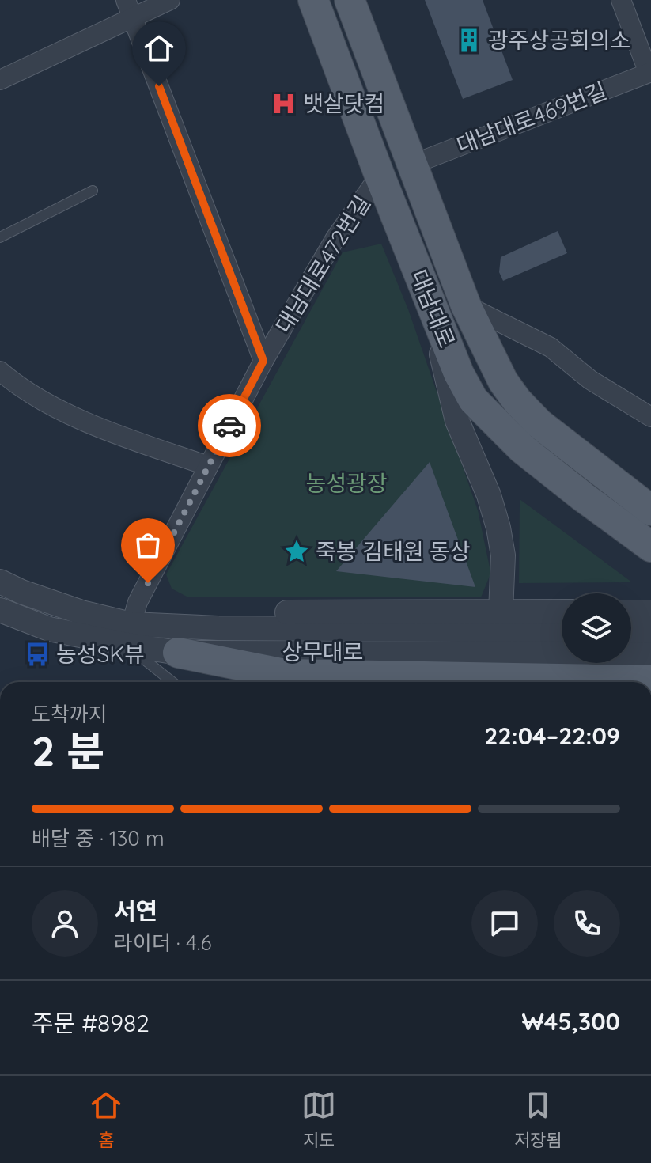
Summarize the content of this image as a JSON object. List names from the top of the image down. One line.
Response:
{"streets":{"main road":["대남대로"],"street":["대남대로469번길","대남대로472번길","상무대로"]},"crossings":[["대남대로469번길","대남대로"],["대남대로472번길","대남대로"],["대남대로472번길","상무대로"]],"parks":["농성광장"],"places":{"building":["광주상공회의소"],"hospital":["뱃살닷컴"],"place":["죽봉 김태원 동상"],"bus stop":["농성SK뷰"]},"page":{"heading":["2 분","도착까지","22:04–22:09"],"panel":["서연","라이더 · 4.6","주문 #8982","₩45,300"],"bar":"배달 중 · 130 m","tabs":["홈","지도","저장됨"]}}
